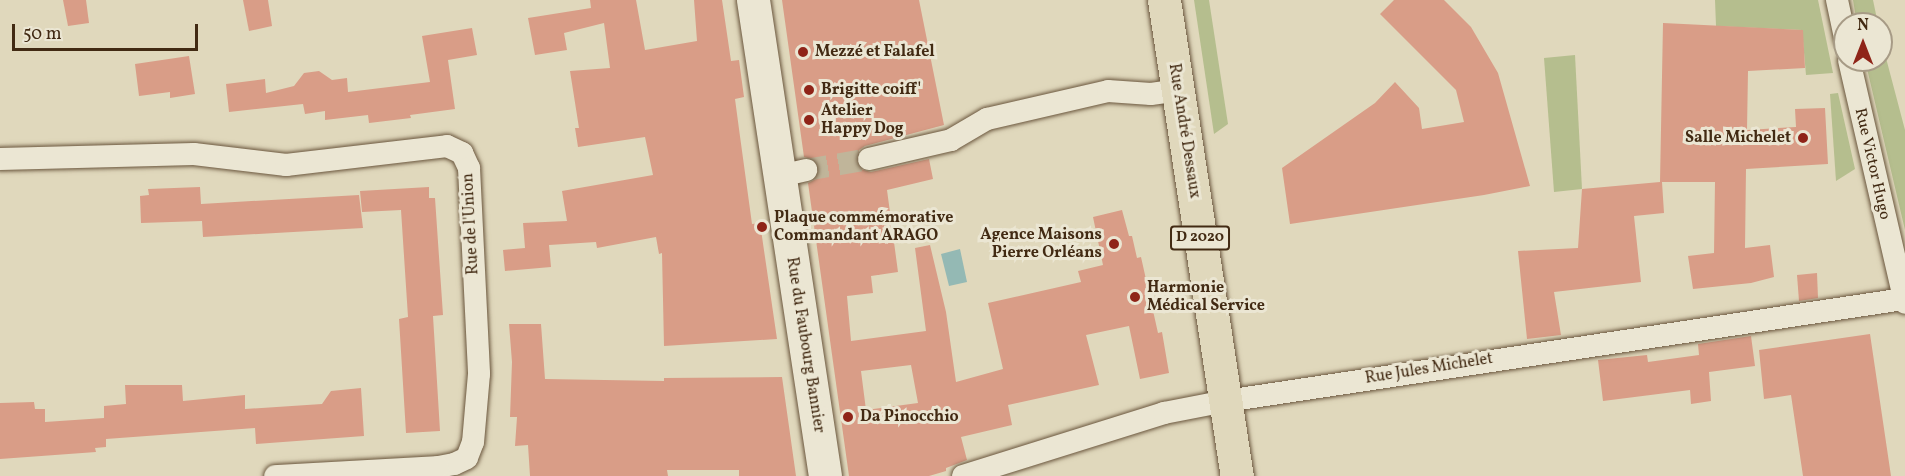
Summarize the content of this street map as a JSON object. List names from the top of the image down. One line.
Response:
{"streets":{"main road":["Rue André Dessaux","D 2020","Rue du Faubourg Bannier"],"street":["Rue Victor Hugo","Rue de l'Union","Rue Jules Michelet"]},"crossings":[["Rue André Dessaux","Rue Jules Michelet"],["Rue Victor Hugo","Rue Jules Michelet"]],"places":["Mezzé et Falafel","Brigitte coiff'","Atelier Happy Dog","Salle Michelet","Plaque commémorative Commandant ARAGO","Agence Maisons Pierre Orléans","Harmonie Médical Service","Da Pinocchio"],"scale_bar":"50 m","north":"top"}
